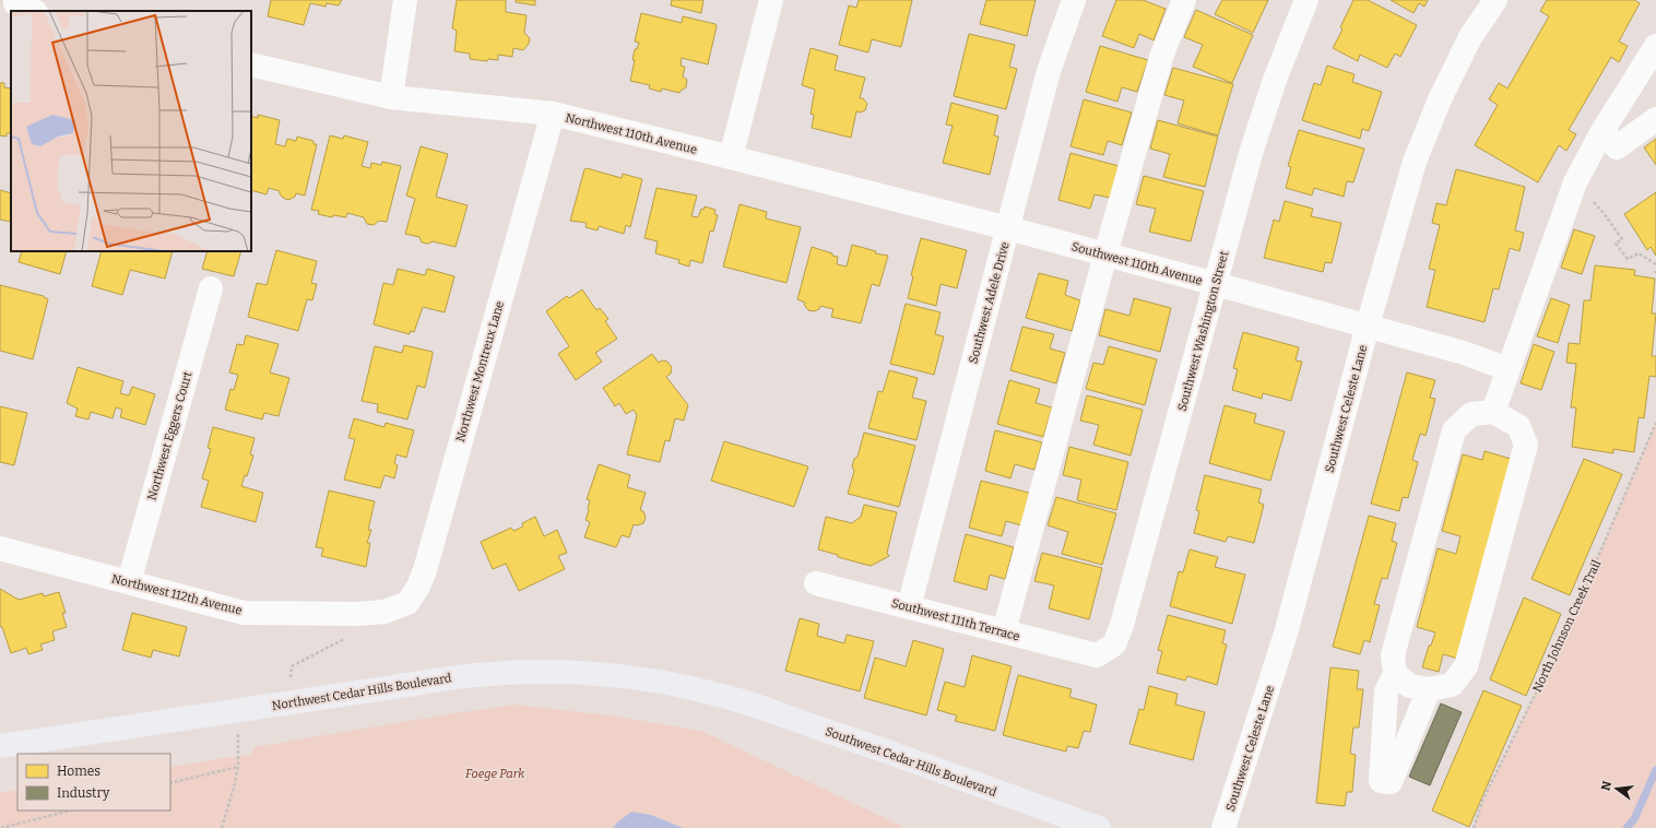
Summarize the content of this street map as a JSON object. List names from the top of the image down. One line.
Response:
{"streets":{"main road":["Northwest Cedar Hills Boulevard","Southwest Cedar Hills Boulevard"],"street":["Northwest 110th Avenue","Southwest 110th Avenue","Southwest Adele Drive","Southwest Washington Street","Northwest Montreux Lane","Southwest Celeste Lane","Northwest Eggers Court","Northwest 112th Avenue","Southwest 111th Terrace"],"path":["North Johnson Creek Trail"]},"crossings":[["Northwest 110th Avenue","Southwest 110th Avenue"],["Northwest 110th Avenue","Southwest Adele Drive"],["Northwest 110th Avenue","Northwest Montreux Lane"],["Southwest 110th Avenue","Southwest Adele Drive"],["Southwest 110th Avenue","Southwest Washington Street"],["Southwest 110th Avenue","Southwest Celeste Lane"],["Southwest Adele Drive","Southwest 111th Terrace"],["Southwest Washington Street","Southwest 111th Terrace"],["Northwest Montreux Lane","Northwest 112th Avenue"],["Northwest Eggers Court","Northwest 112th Avenue"],["Northwest Cedar Hills Boulevard","Southwest Cedar Hills Boulevard"]],"parks":["Foege Park"],"legend":["Homes","Industry"],"north":"left"}
